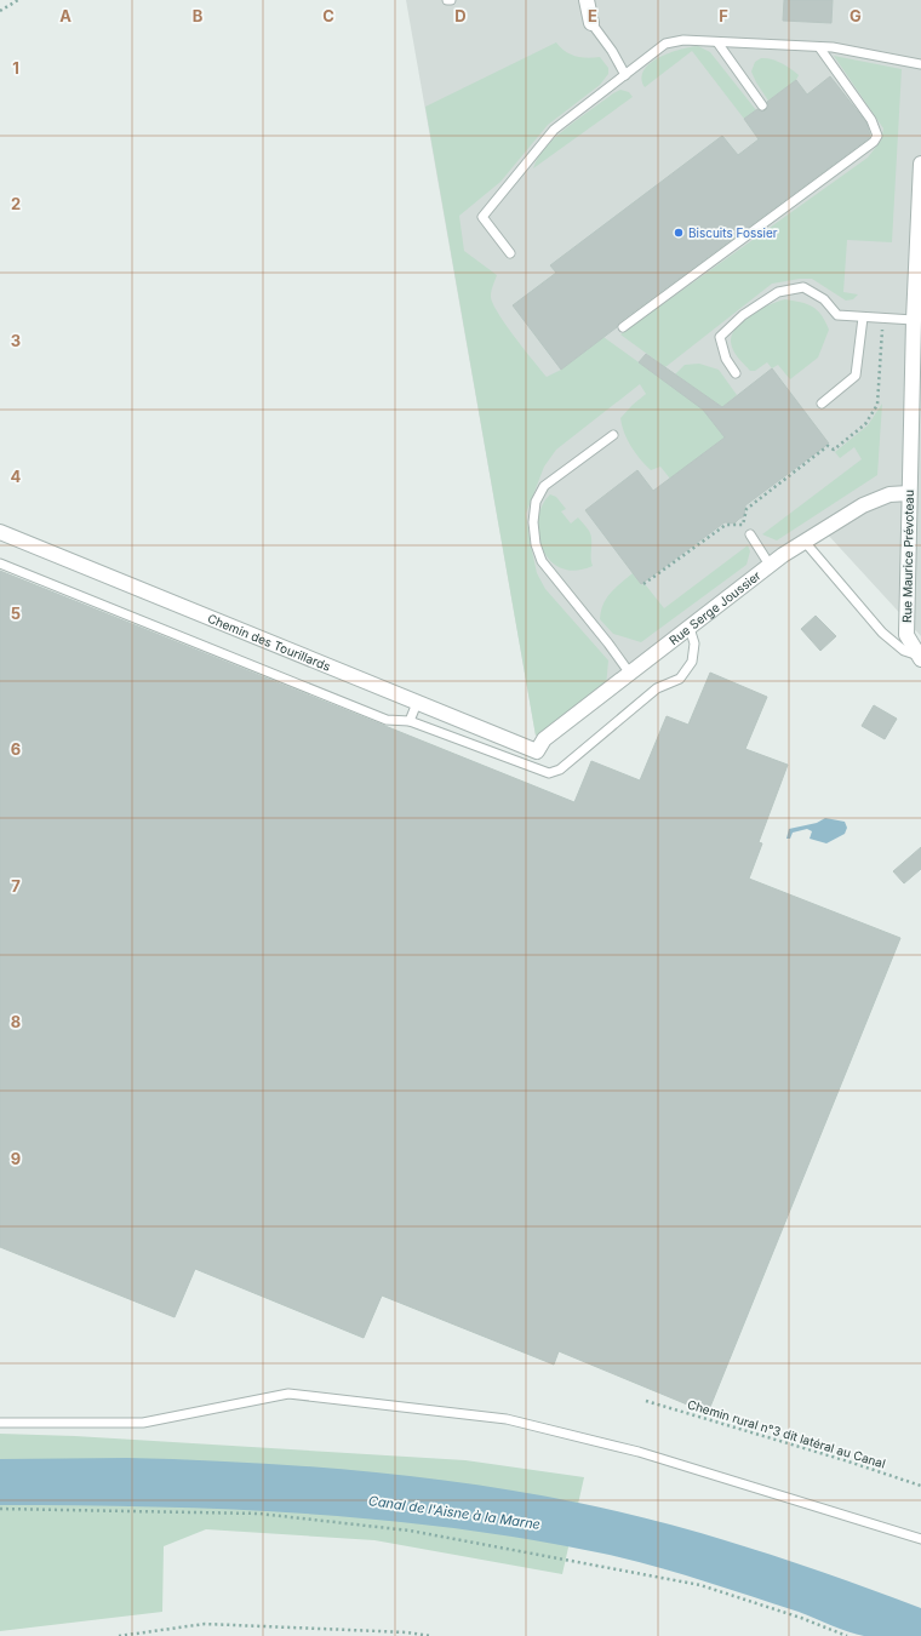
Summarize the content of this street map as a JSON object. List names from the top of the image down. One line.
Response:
{"streets":{"street":["Rue Maurice Prévoteau","Rue Serge Joussier","Chemin des Tourillards"],"path":["Chemin rural n°3 dit latéral au Canal"]},"crossings":[["Rue Maurice Prévoteau","Rue Serge Joussier"],["Rue Serge Joussier","Chemin des Tourillards"]],"water":["Canal de l'Aisne à la Marne"],"places":["Biscuits Fossier"],"grid":{"columns":["A","B","C","D","E","F","G"],"rows":["1","2","3","4","5","6","7","8","9"]}}
